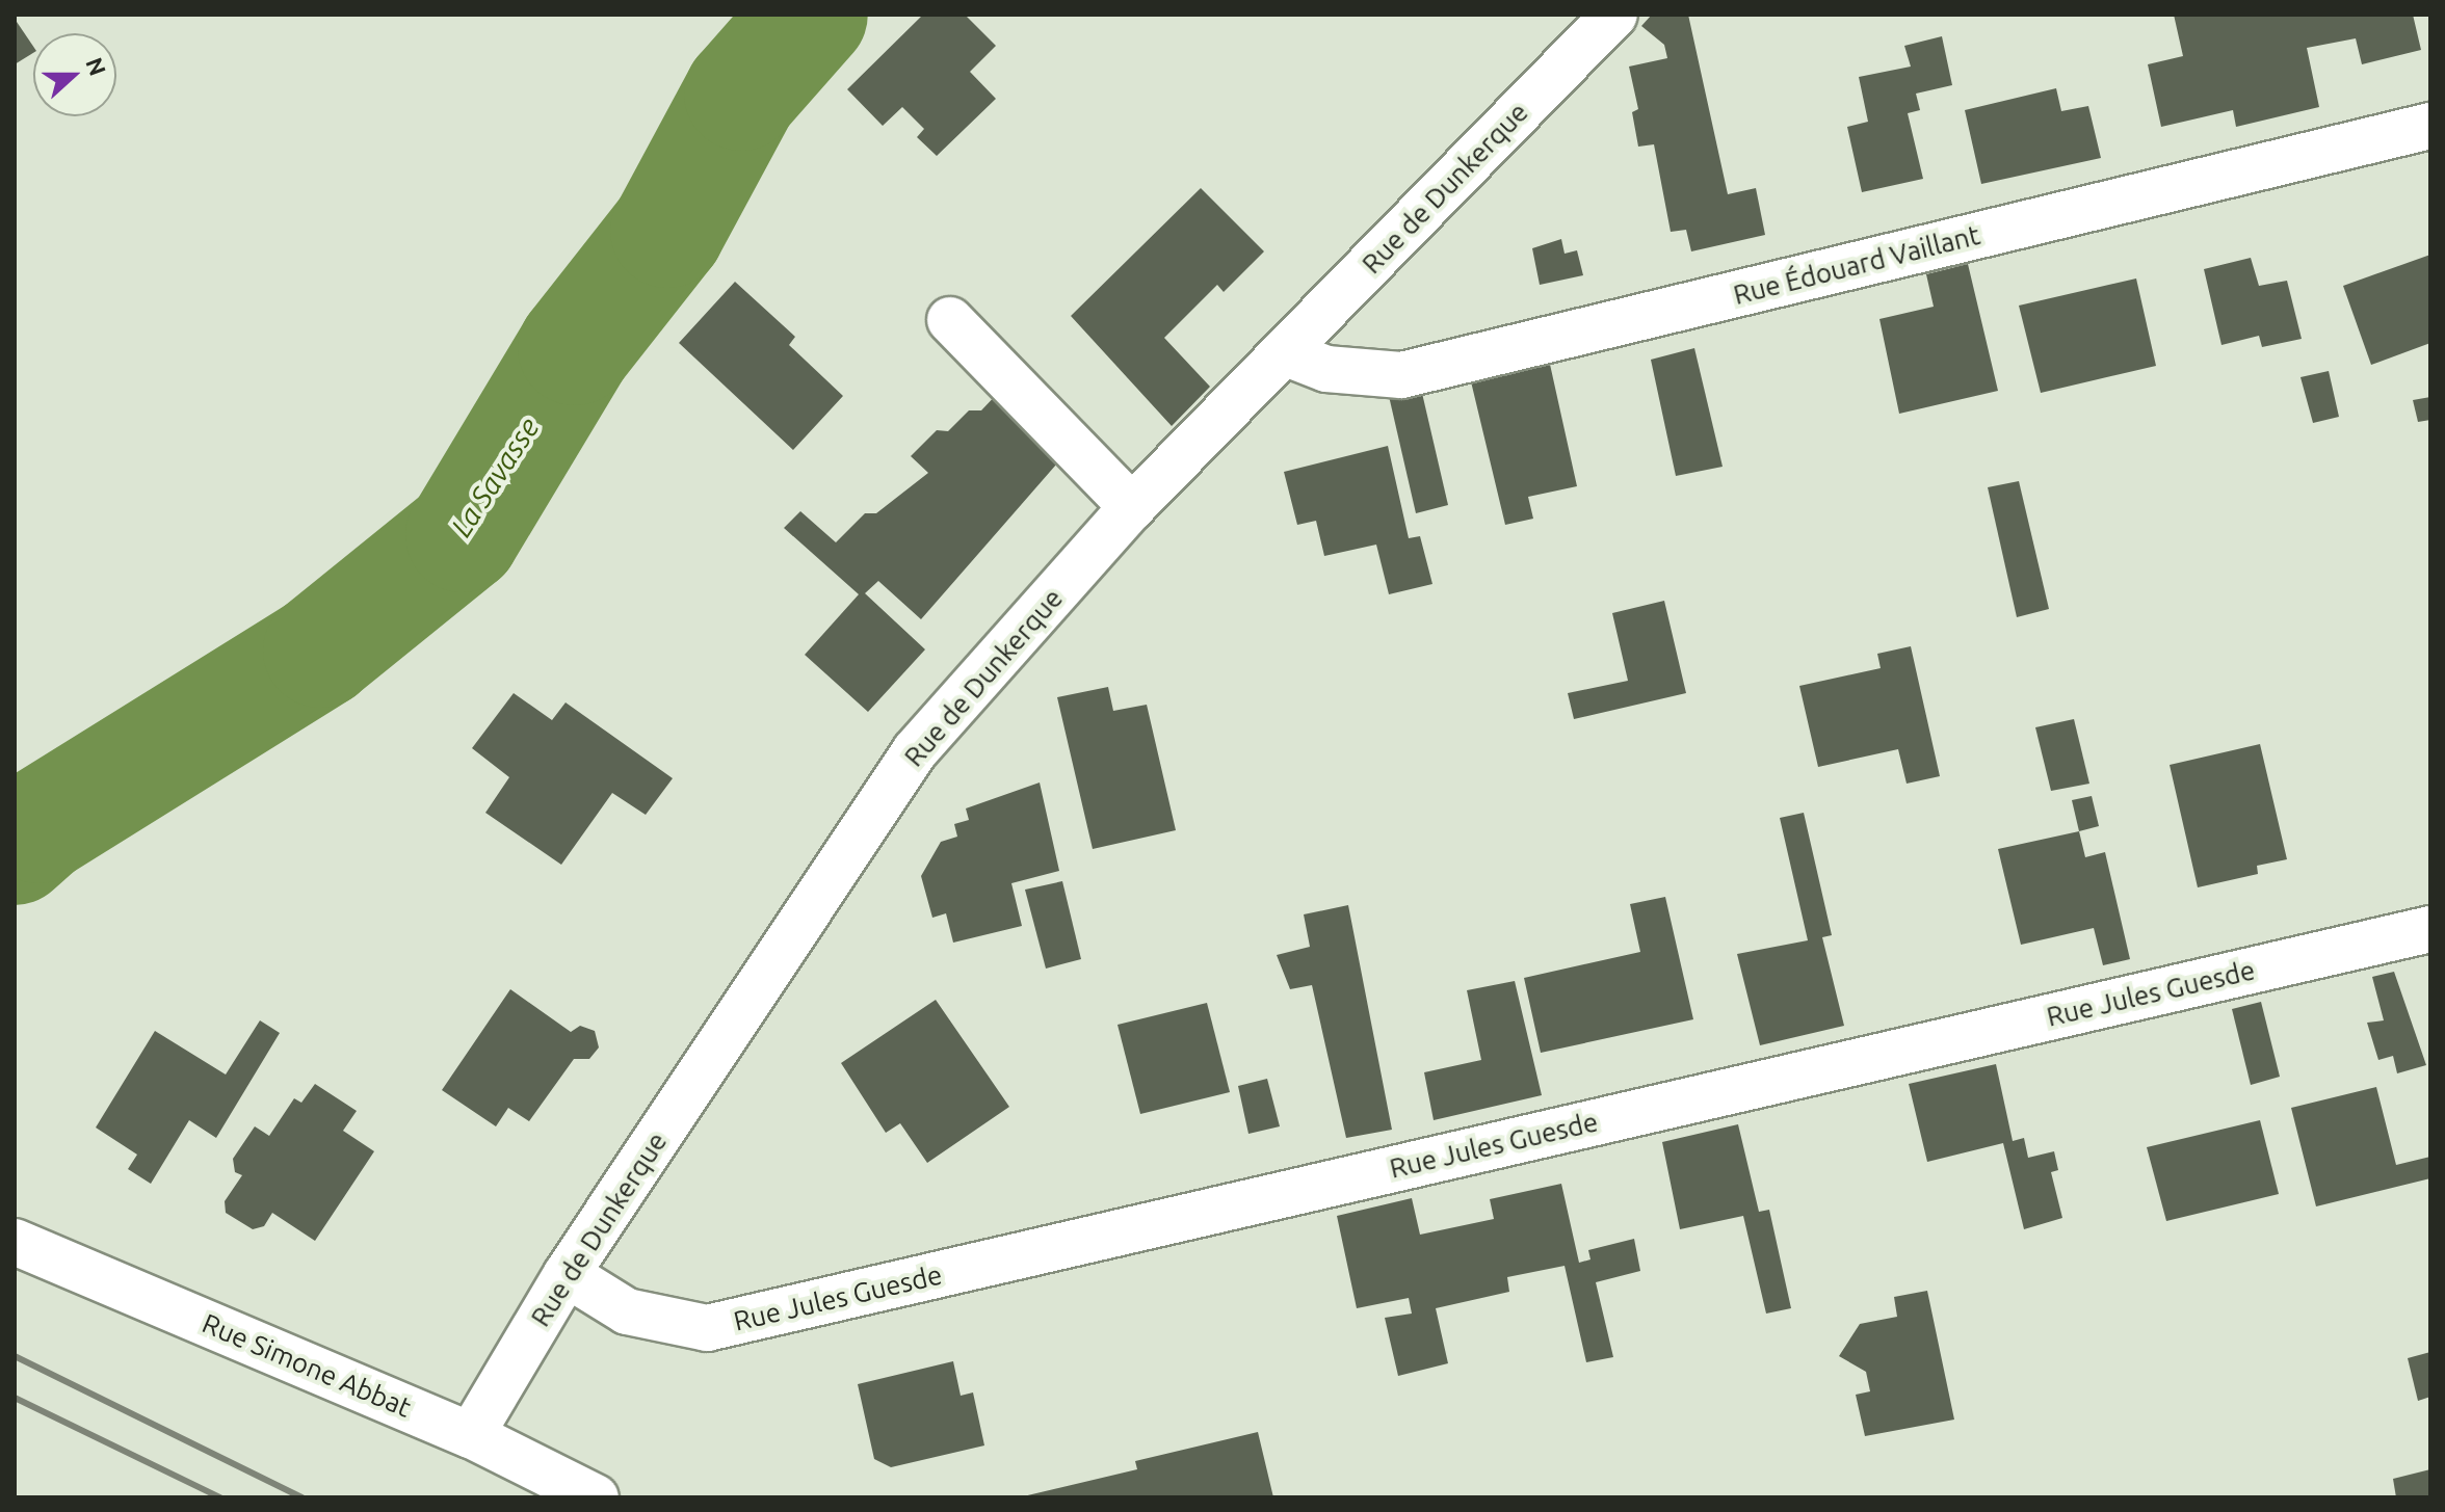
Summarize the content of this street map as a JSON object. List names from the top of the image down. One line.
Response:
{"streets":{"street":["Rue de Dunkerque","Rue Édouard Vaillant","Rue Jules Guesde","Rue Simone Abbat"]},"crossings":[["Rue de Dunkerque","Rue Édouard Vaillant"],["Rue de Dunkerque","Rue Jules Guesde"],["Rue de Dunkerque","Rue Simone Abbat"]],"water":["La Savasse"],"north":"right"}
